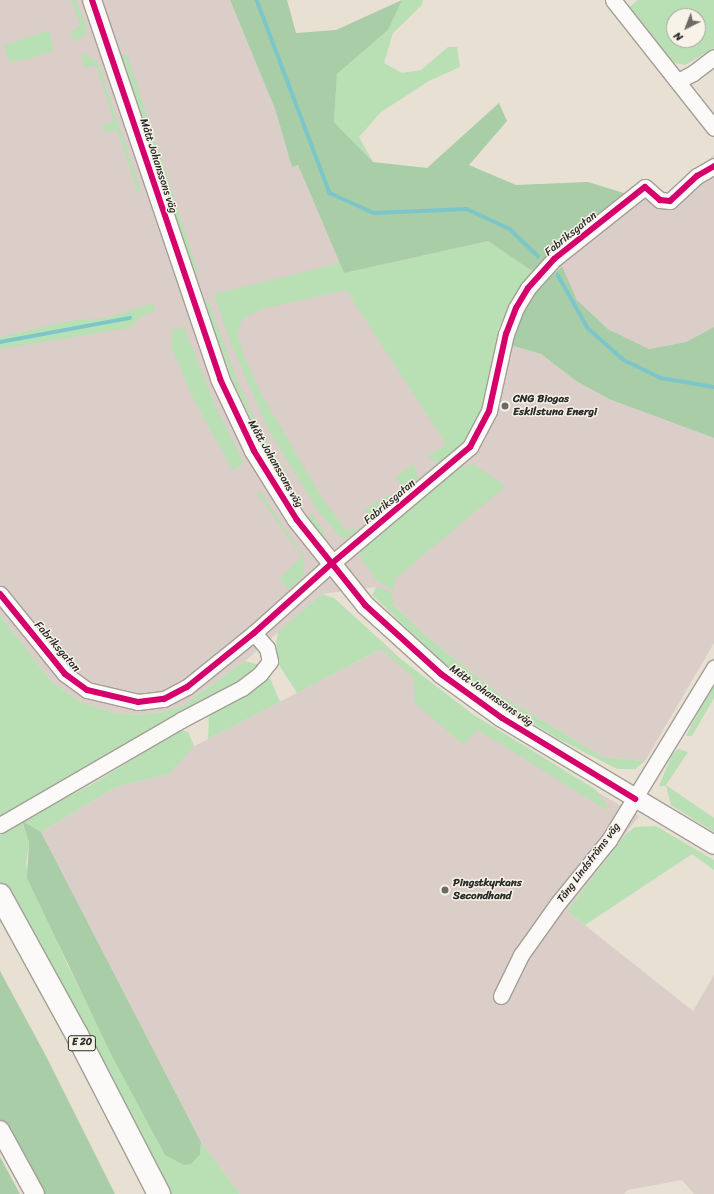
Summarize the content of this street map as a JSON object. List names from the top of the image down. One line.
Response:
{"streets":{"highway":["E 20"],"street":["Mått Johanssons väg","Fabriksgatan","Tång Lindströms väg"]},"crossings":[["Mått Johanssons väg","Fabriksgatan"],["Mått Johanssons väg","Tång Lindströms väg"]],"places":["CNG Biogas Eskilstuna Energi","Pingstkyrkans Secondhand"],"north":"bottom left"}
